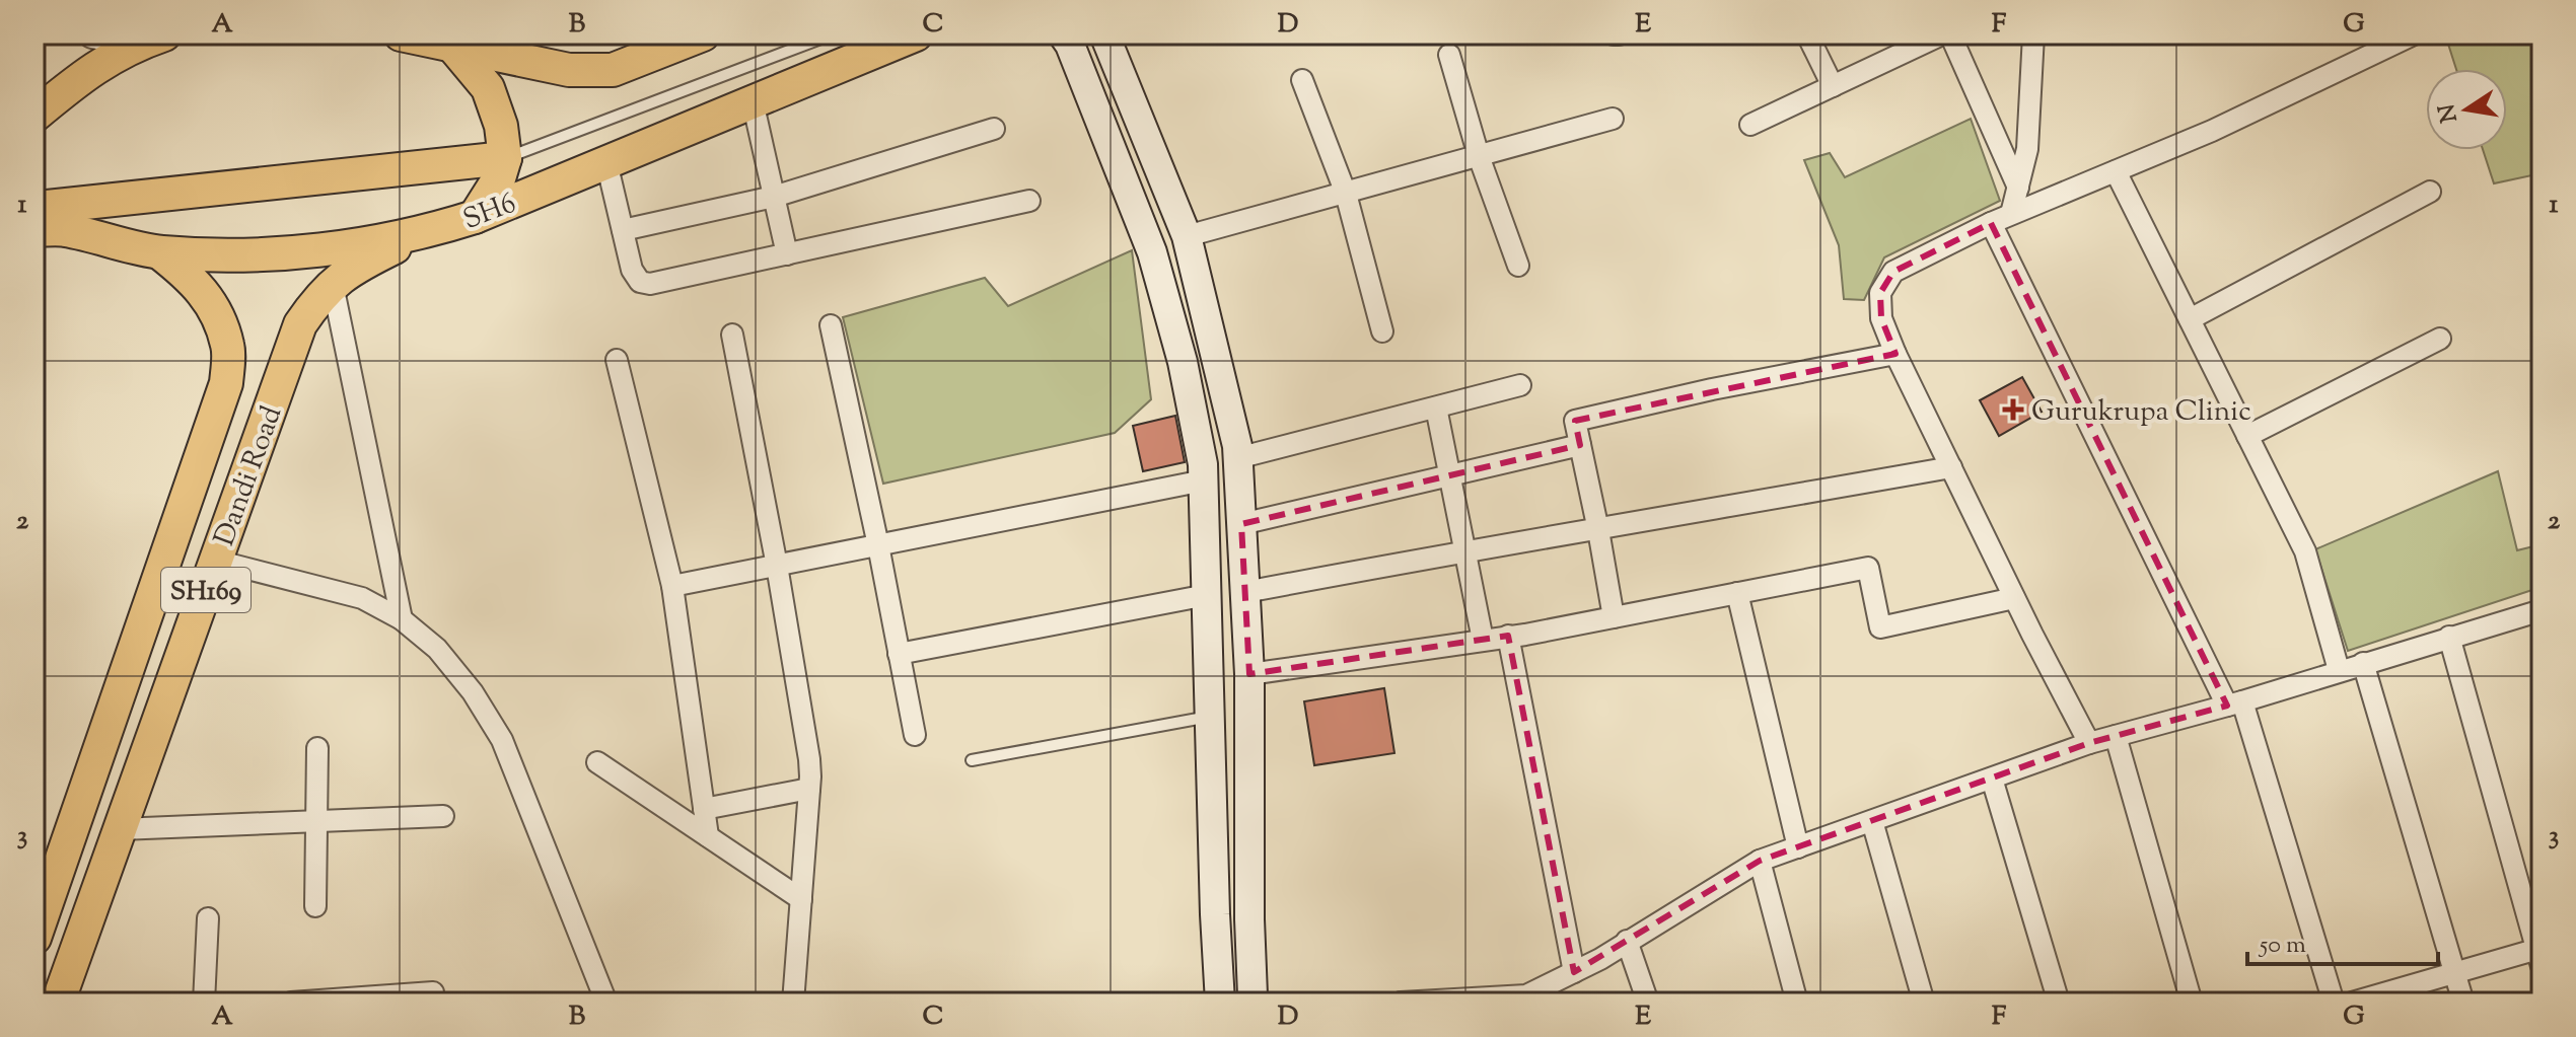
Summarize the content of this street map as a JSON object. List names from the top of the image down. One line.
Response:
{"streets":{"main road":["SH6","Dandi Road","SH169"]},"crossings":[["SH6","Dandi Road"]],"places":{"health":["Gurukrupa Clinic"]},"scale_bar":"50 m","north":"left","grid":{"columns":["A","B","C","D","E","F","G"],"rows":["1","2","3"]}}
